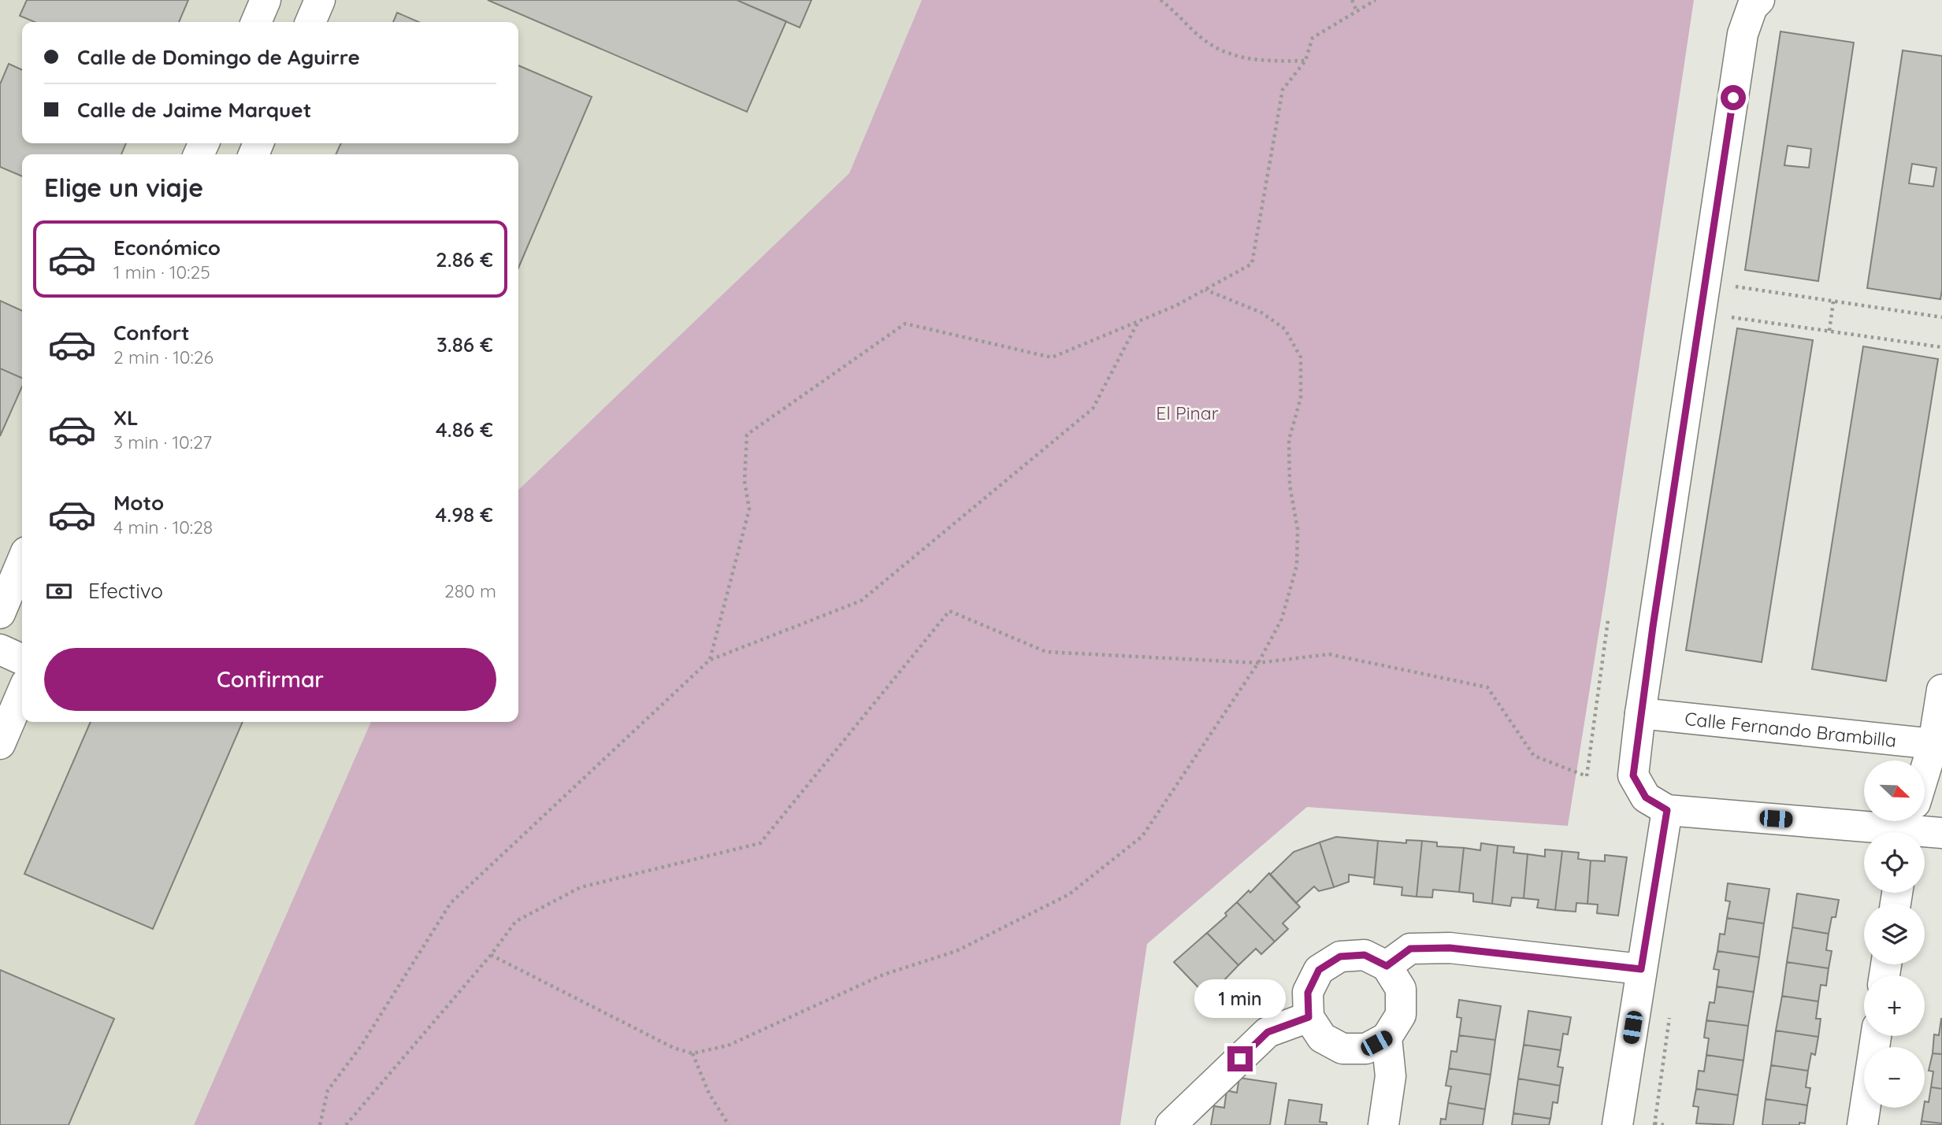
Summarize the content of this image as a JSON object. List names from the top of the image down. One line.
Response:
{"streets":{"street":["Calle Fernando Brambilla"]},"parks":["El Pinar"],"north":"bottom right","page":{"banner":["Calle de Domingo de Aguirre","Calle de Jaime Marquet"],"heading":"Elige un viaje","list":[{"name":"Económico","note":"1 min · 10:25","value":"2.86 €"},{"name":"Confort","note":"2 min · 10:26","value":"3.86 €"},{"name":"XL","note":"3 min · 10:27","value":"4.86 €"},{"name":"Moto","note":"4 min · 10:28","value":"4.98 €"}],"pay":["Efectivo","280 m"],"buttons":"Confirmar","map_buttons":["+","−"],"bubble":"1 min"}}
